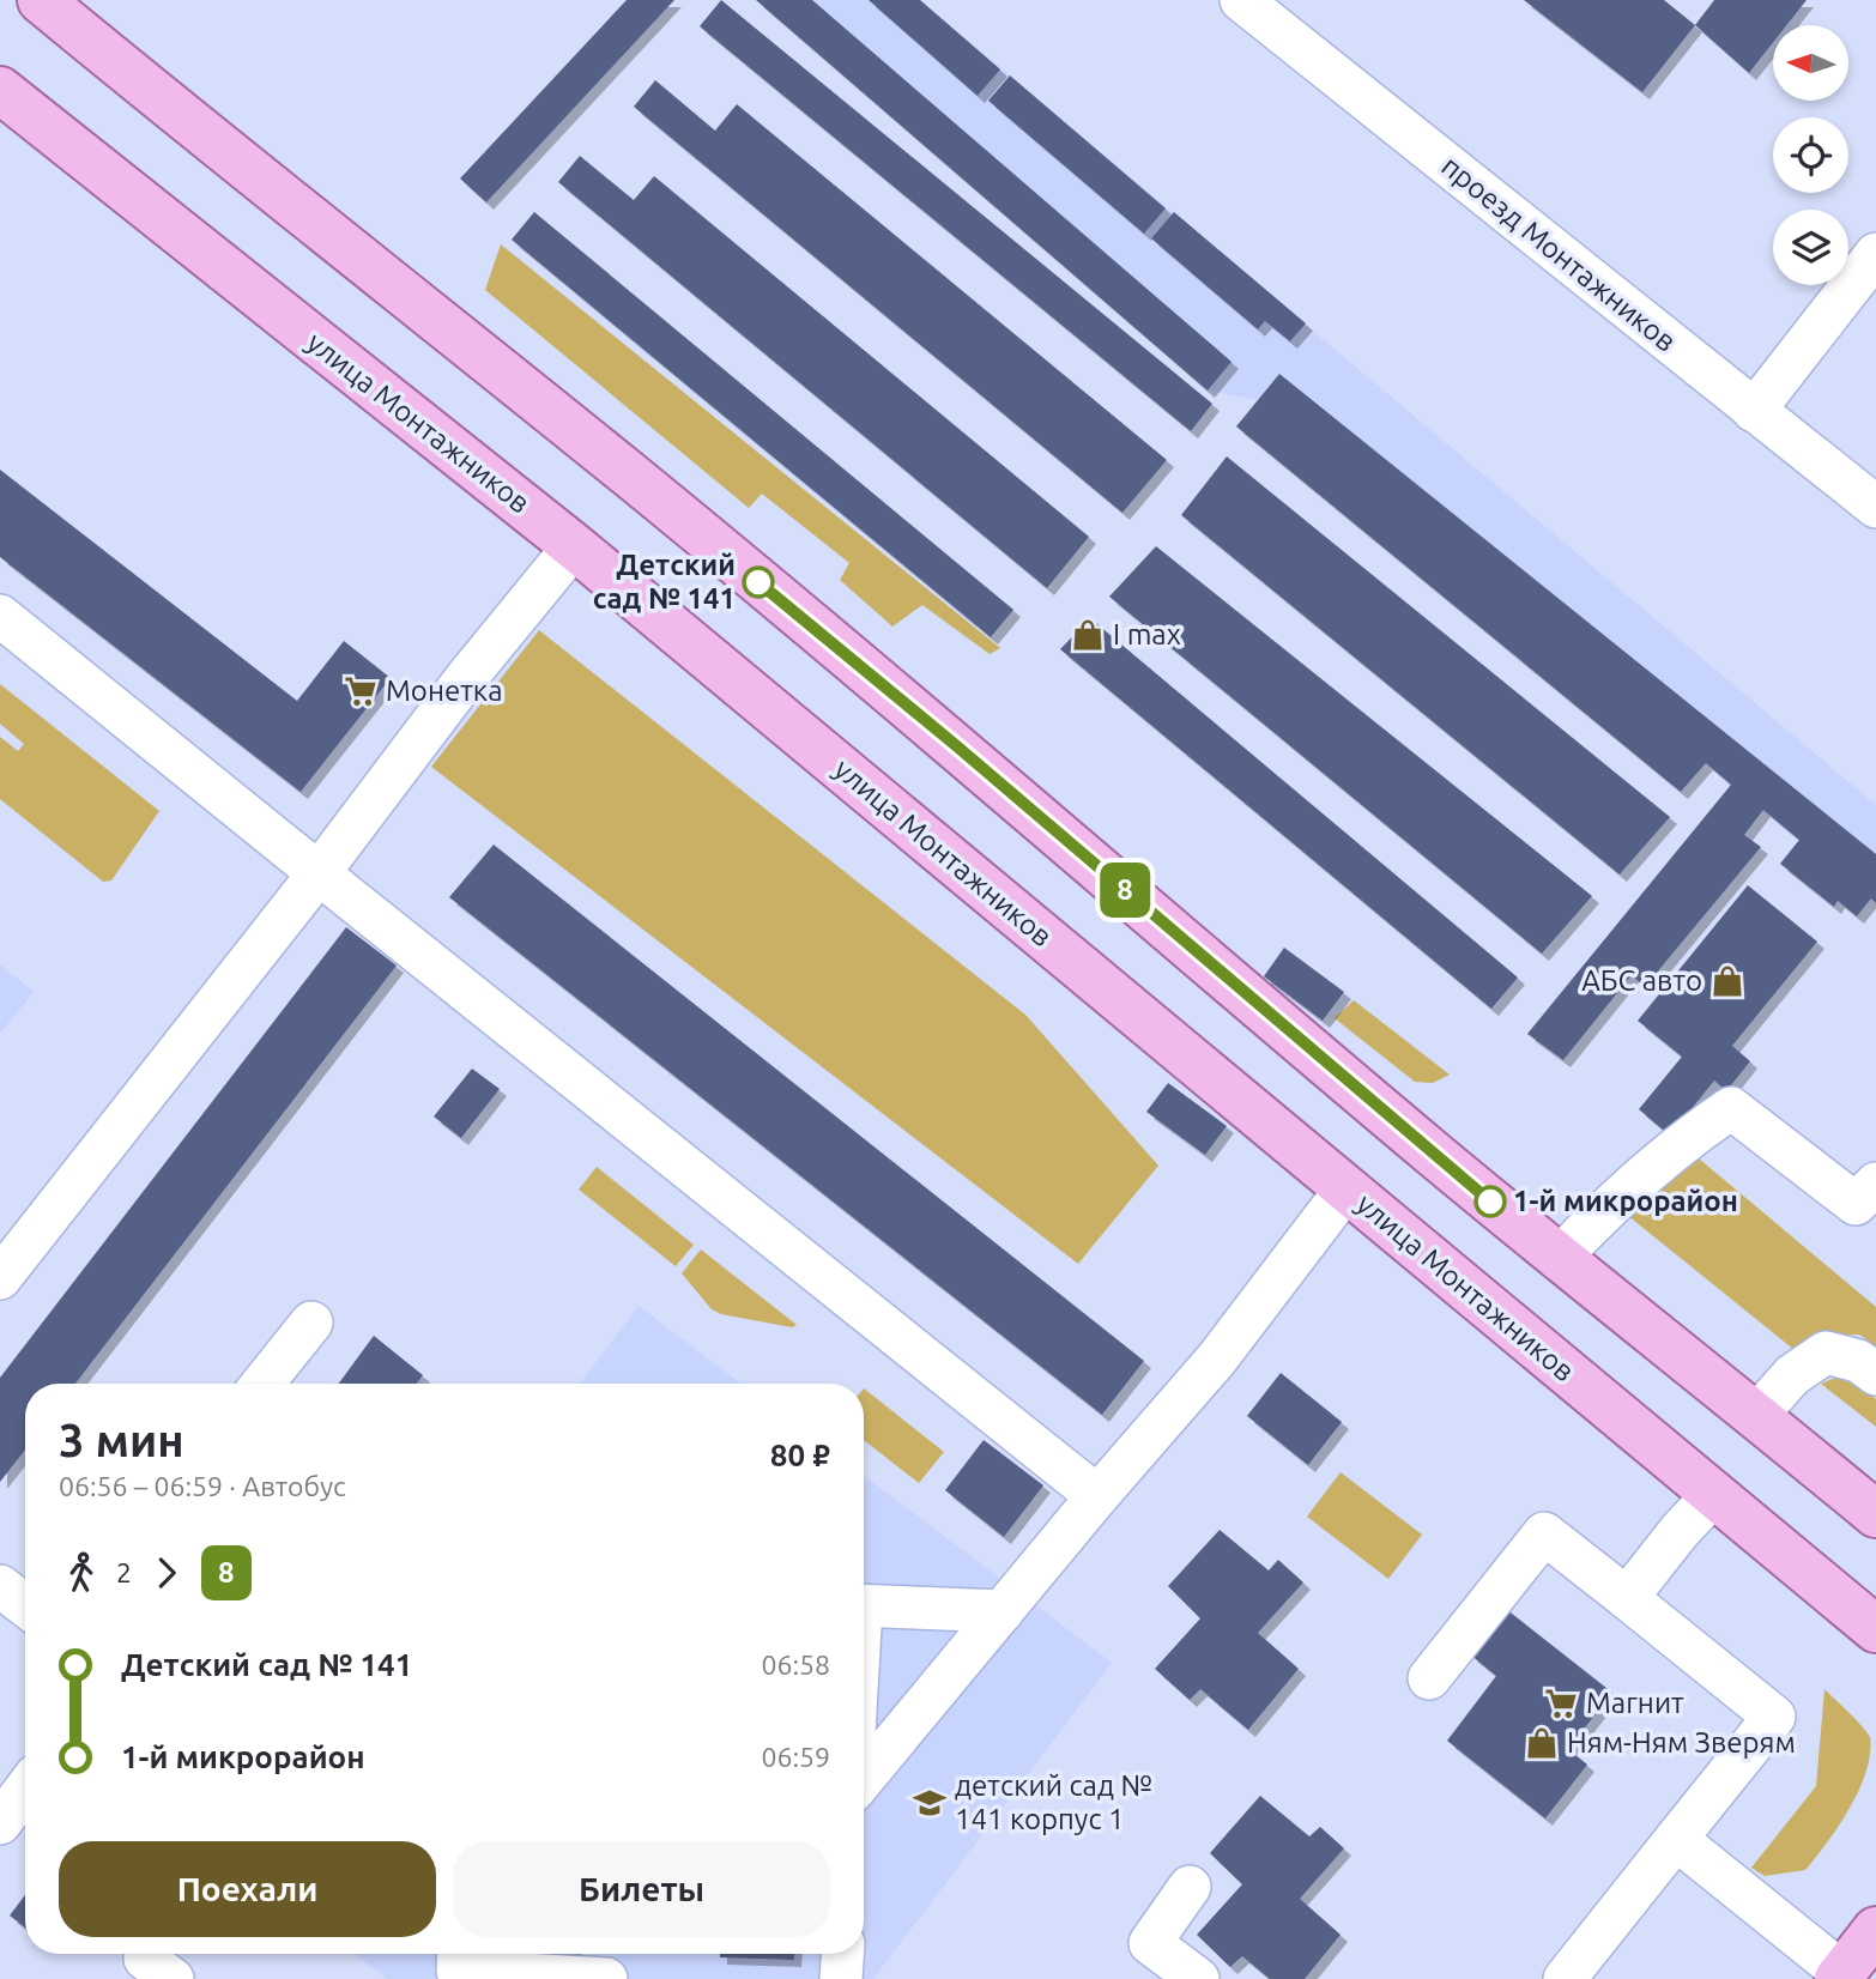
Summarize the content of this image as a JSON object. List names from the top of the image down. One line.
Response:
{"streets":{"main road":["улица Монтажников"],"street":["проезд Монтажников"]},"places":{"other":["Детский сад № 141","1-й микрорайон"],"shop":["I max","АБС авто","Ням-Ням Зверям"],"supermarket":["Монетка","Магнит"],"school or university":["детский сад № 141 корпус 1"]},"lines":["bus line 8"],"north":"left","page":{"on_map":"8","heading":["3 мин","06:56 – 06:59 · Автобус","80 ₽"],"legs":["2","8"],"list":[{"name":"Детский сад № 141","value":"06:58"},{"name":"1-й микрорайон","value":"06:59"}],"buttons":["Поехали","Билеты"]}}
